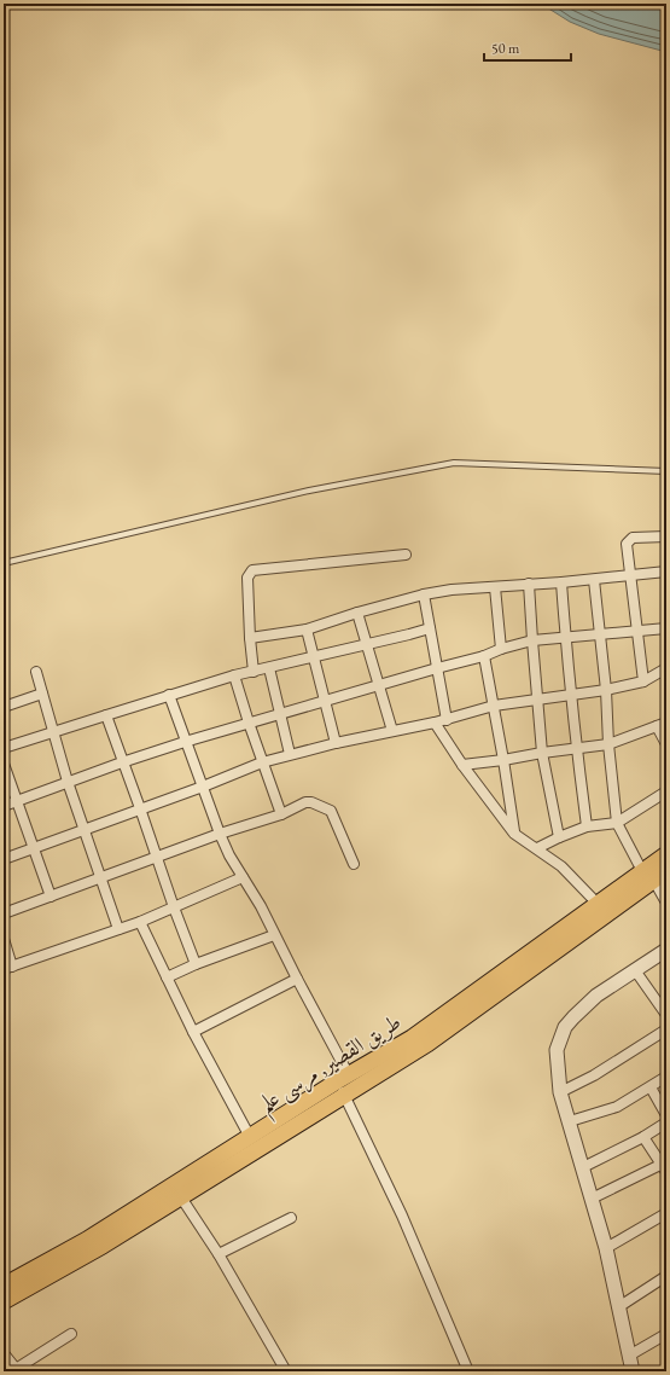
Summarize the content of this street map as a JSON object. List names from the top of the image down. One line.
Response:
{"streets":{"main road":["طريق القصير, مرسى علم"]},"scale_bar":"50 m"}
